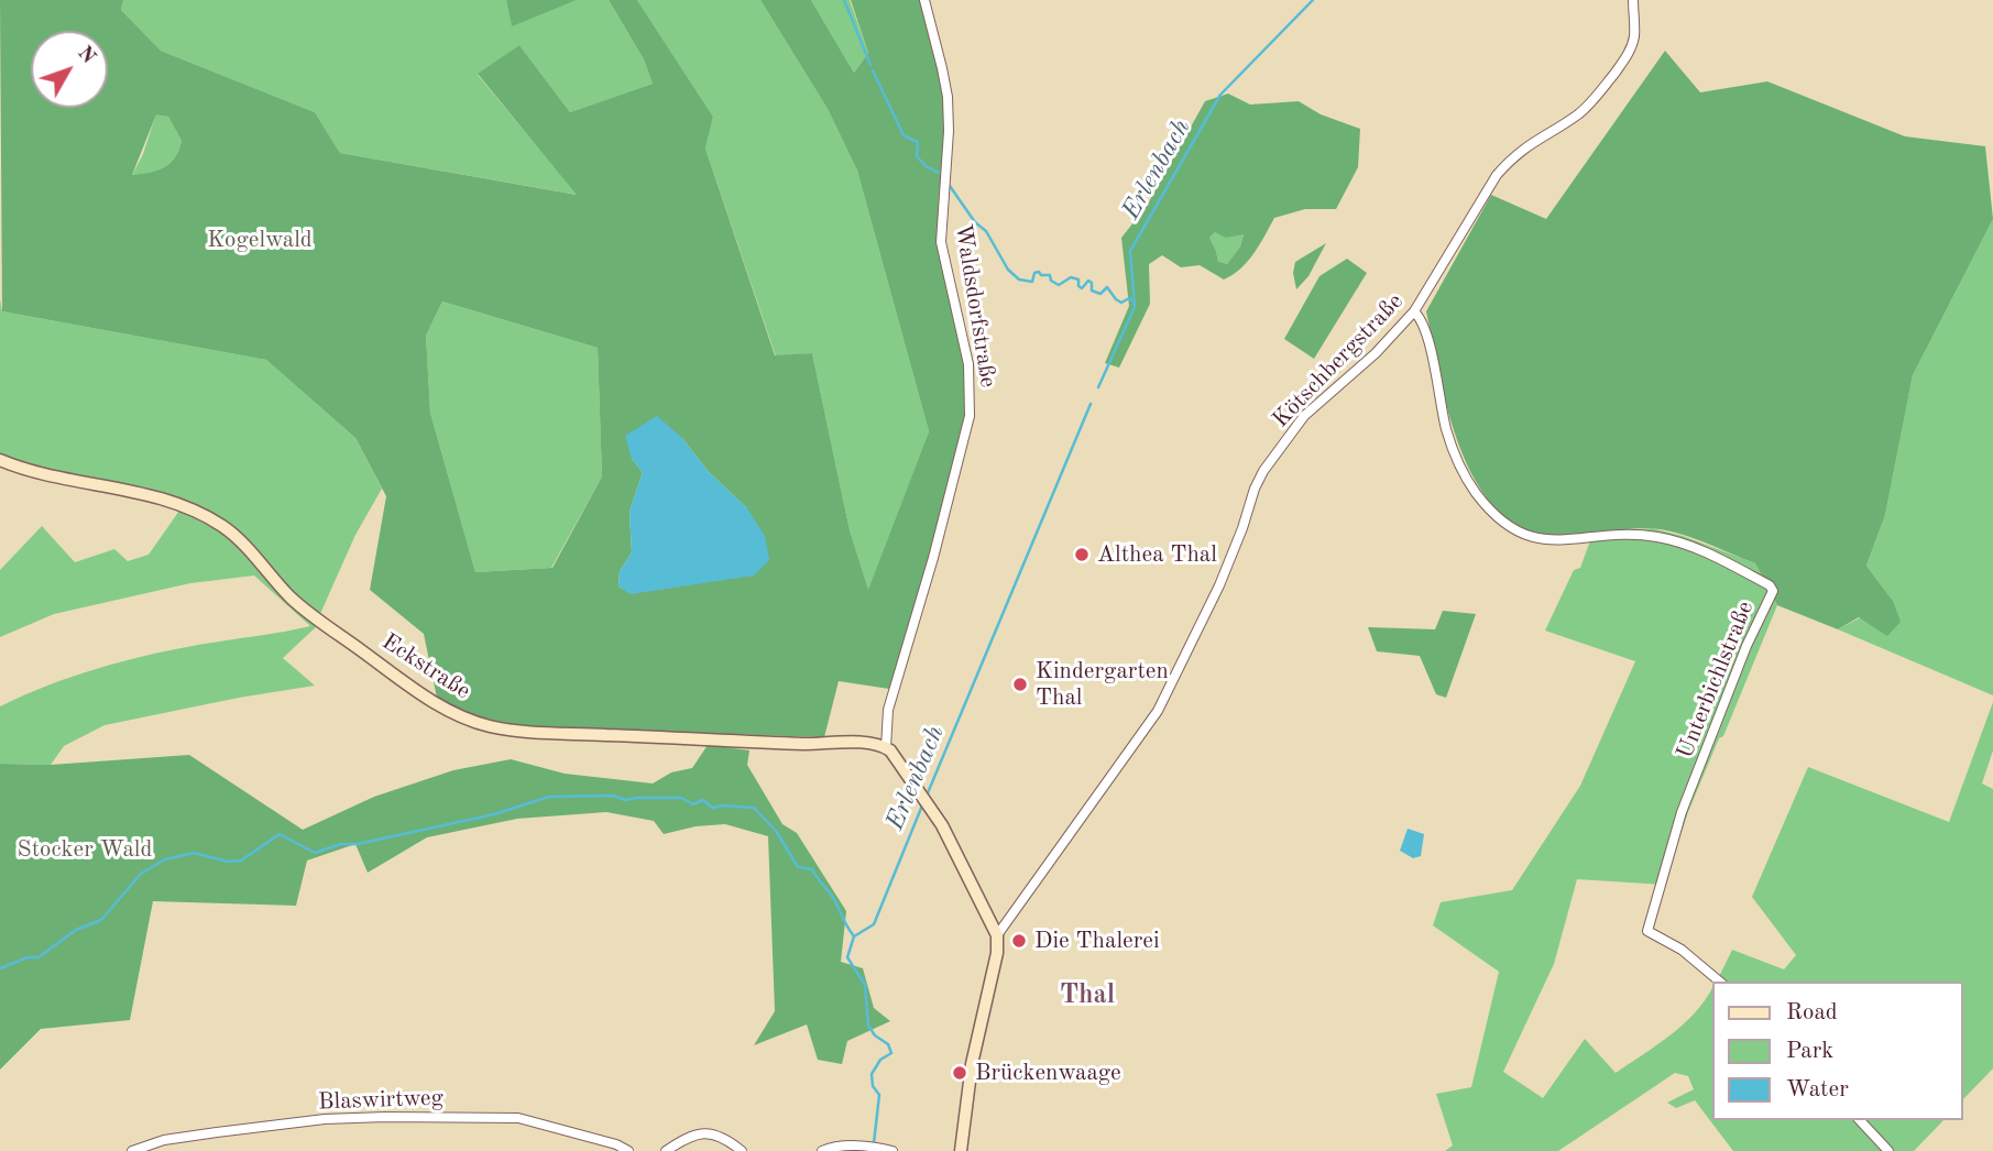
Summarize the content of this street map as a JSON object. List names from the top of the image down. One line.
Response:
{"streets":{"street":["Waldsdorfstraße","Kötschbergstraße","Eckstraße","Unterbichlstraße","Blaswirtweg"]},"crossings":[["Waldsdorfstraße","Eckstraße"],["Kötschbergstraße","Unterbichlstraße"]],"districts":["Thal"],"water":["Erlenbach"],"parks":["Kogelwald","Stocker Wald"],"places":["Althea Thal","Kindergarten Thal","Die Thalerei","Brückenwaage"],"legend":["Road","Park","Water"],"north":"top right"}
